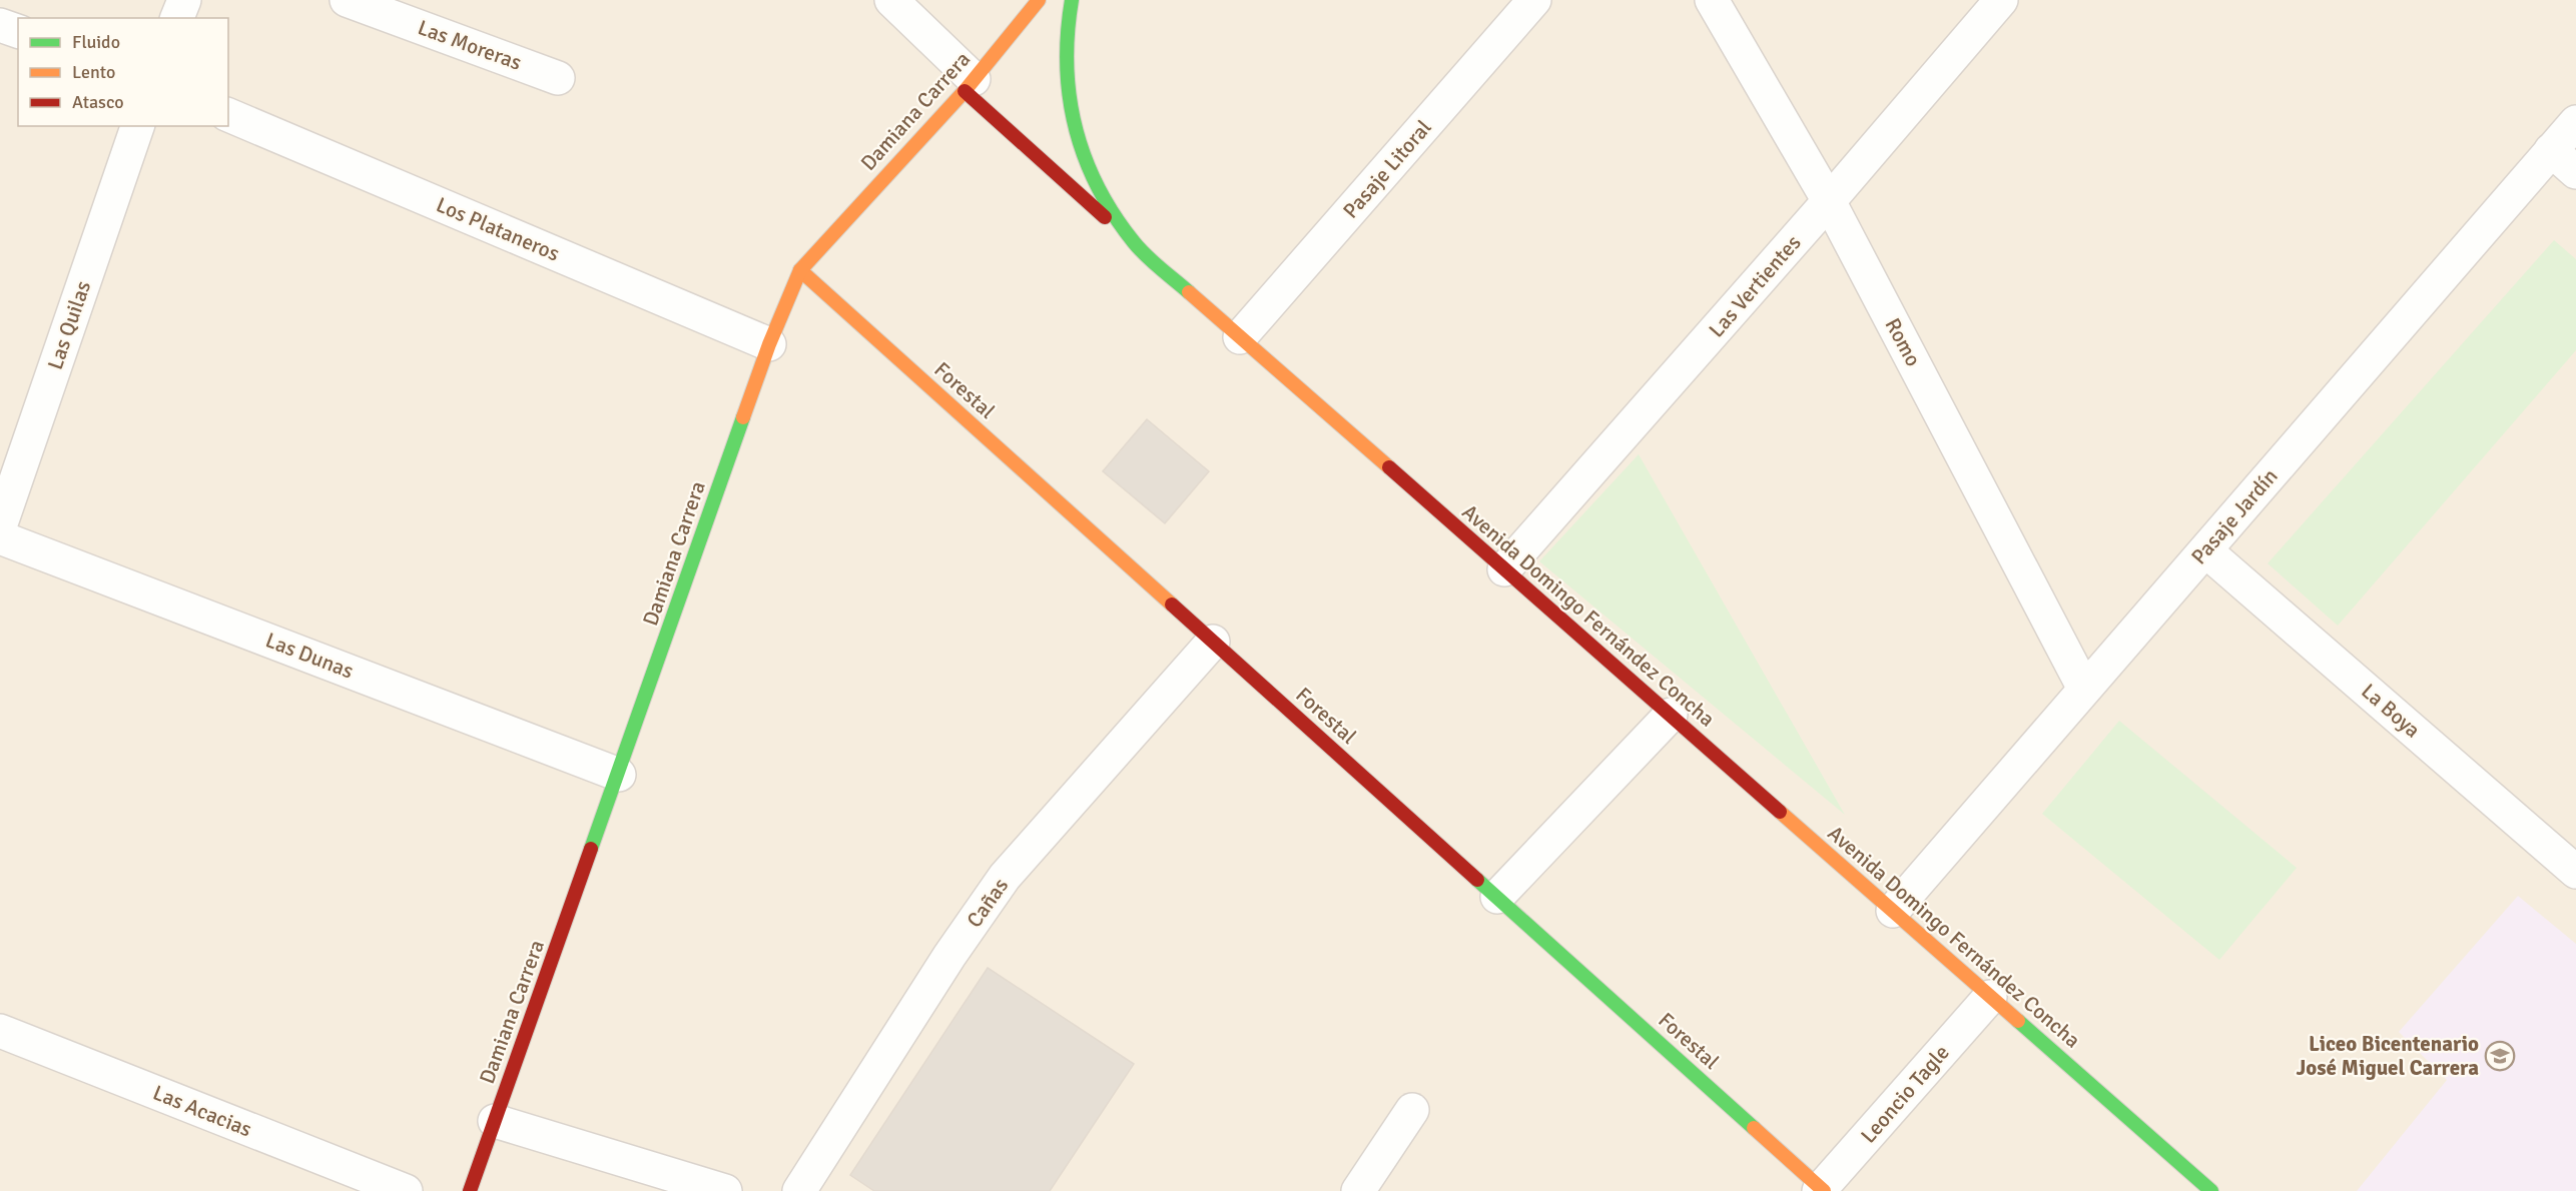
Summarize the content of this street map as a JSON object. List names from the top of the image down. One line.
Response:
{"streets":{"street":["Las Moreras","Damiana Carrera","Pasaje Litoral","Los Plataneros","Las Vertientes","Las Quilas","Romo","Forestal","Pasaje Jardín","Avenida Domingo Fernández Concha","Las Dunas","La Boya","Cañas","Leoncio Tagle","Las Acacias"]},"crossings":[["Damiana Carrera","Los Plataneros"],["Damiana Carrera","Forestal"],["Damiana Carrera","Las Dunas"],["Pasaje Litoral","Avenida Domingo Fernández Concha"],["Las Vertientes","Romo"],["Las Vertientes","Avenida Domingo Fernández Concha"],["Romo","Pasaje Jardín"],["Forestal","Cañas"],["Forestal","Leoncio Tagle"],["Pasaje Jardín","Avenida Domingo Fernández Concha"],["Pasaje Jardín","La Boya"],["Avenida Domingo Fernández Concha","Leoncio Tagle"]],"places":{"school or university":["Liceo Bicentenario José Miguel Carrera"]},"legend":["Fluido","Lento","Atasco"]}
